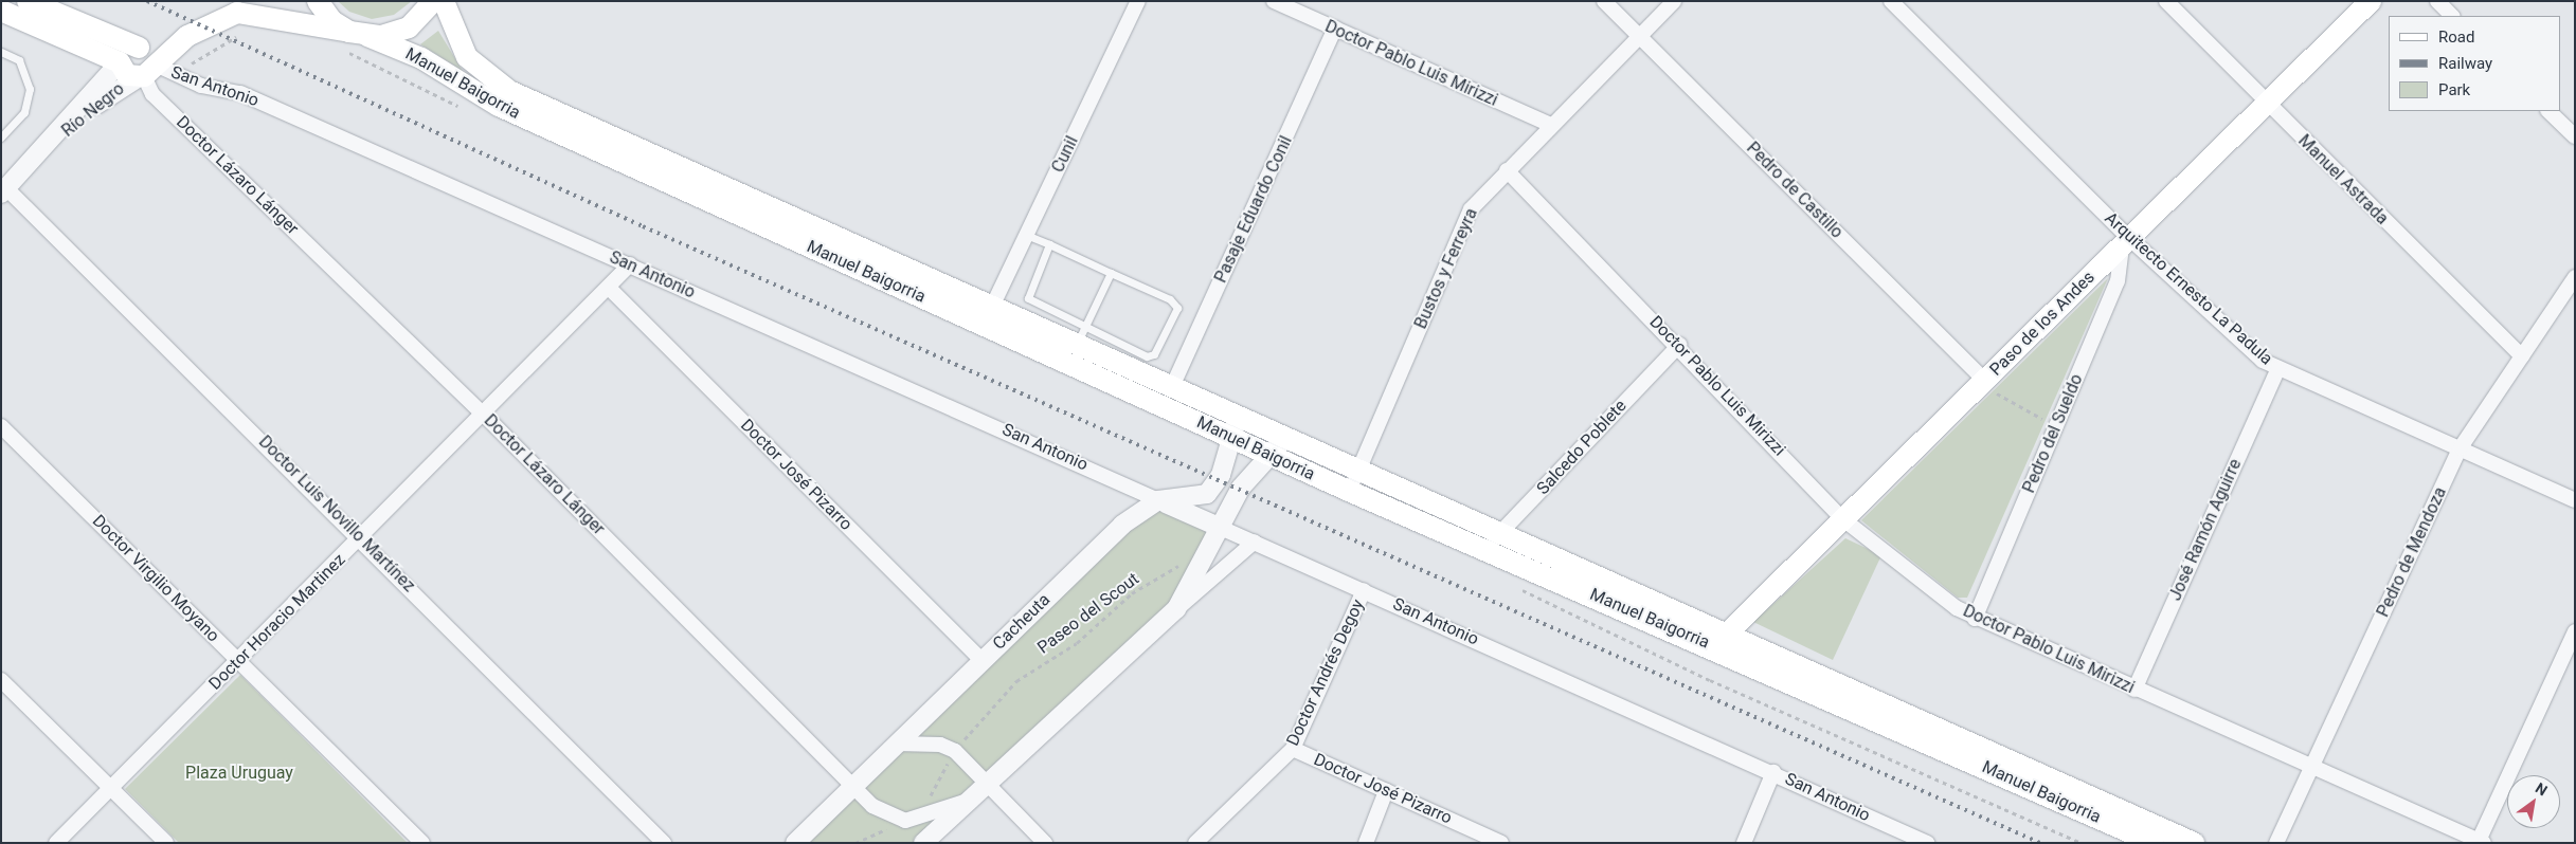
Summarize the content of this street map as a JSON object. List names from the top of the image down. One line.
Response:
{"streets":{"main road":["Manuel Baigorria","Río Negro","Paso de los Andes"],"street":["Doctor Pablo Luis Mirizzi","San Antonio","Cunil","Doctor Lázaro Lánger","Manuel Astrada","Pedro de Castillo","Pasaje Eduardo Conil","Bustos y Ferreyra","Arquitecto Ernesto La Padula","Pedro del Sueldo","Salcedo Poblete","Doctor José Pizarro","Doctor Luis Novillo Martínez","José Ramón Aguirre","Pedro de Mendoza","Doctor Virgilio Moyano","Doctor Horacio Martinez","Cacheuta","Doctor Andrés Degoy"],"path":["Paseo del Scout"]},"crossings":[["Doctor Pablo Luis Mirizzi","Pasaje Eduardo Conil"],["Doctor Pablo Luis Mirizzi","Bustos y Ferreyra"],["Doctor Pablo Luis Mirizzi","Paso de los Andes"],["Doctor Pablo Luis Mirizzi","Pedro del Sueldo"],["Doctor Pablo Luis Mirizzi","Salcedo Poblete"],["Doctor Pablo Luis Mirizzi","José Ramón Aguirre"],["Doctor Pablo Luis Mirizzi","Pedro de Mendoza"],["Manuel Baigorria","Río Negro"],["Manuel Baigorria","Cunil"],["Manuel Baigorria","Pasaje Eduardo Conil"],["Manuel Baigorria","Bustos y Ferreyra"],["Manuel Baigorria","Paso de los Andes"],["Manuel Baigorria","Salcedo Poblete"],["Manuel Baigorria","Cacheuta"],["San Antonio","Río Negro"],["San Antonio","Doctor Lázaro Lánger"],["San Antonio","Doctor Horacio Martinez"],["San Antonio","Cacheuta"],["San Antonio","Doctor Andrés Degoy"],["Río Negro","Doctor Lázaro Lánger"],["Río Negro","Doctor Luis Novillo Martínez"],["Doctor Lázaro Lánger","Paseo del Scout"],["Doctor Lázaro Lánger","Doctor Horacio Martinez"],["Doctor Lázaro Lánger","Cacheuta"],["Manuel Astrada","Paso de los Andes"],["Manuel Astrada","Pedro de Mendoza"],["Pedro de Castillo","Bustos y Ferreyra"],["Pedro de Castillo","Paso de los Andes"],["Arquitecto Ernesto La Padula","Paso de los Andes"],["Arquitecto Ernesto La Padula","Pedro del Sueldo"],["Arquitecto Ernesto La Padula","José Ramón Aguirre"],["Arquitecto Ernesto La Padula","Pedro de Mendoza"],["Paso de los Andes","Pedro del Sueldo"],["Doctor José Pizarro","Doctor Horacio Martinez"],["Doctor José Pizarro","Cacheuta"],["Doctor José Pizarro","Doctor Andrés Degoy"],["Doctor Luis Novillo Martínez","Doctor Horacio Martinez"],["Doctor Virgilio Moyano","Doctor Horacio Martinez"]],"parks":["Plaza Uruguay"],"legend":["Road","Railway","Park"],"north":"top right"}
